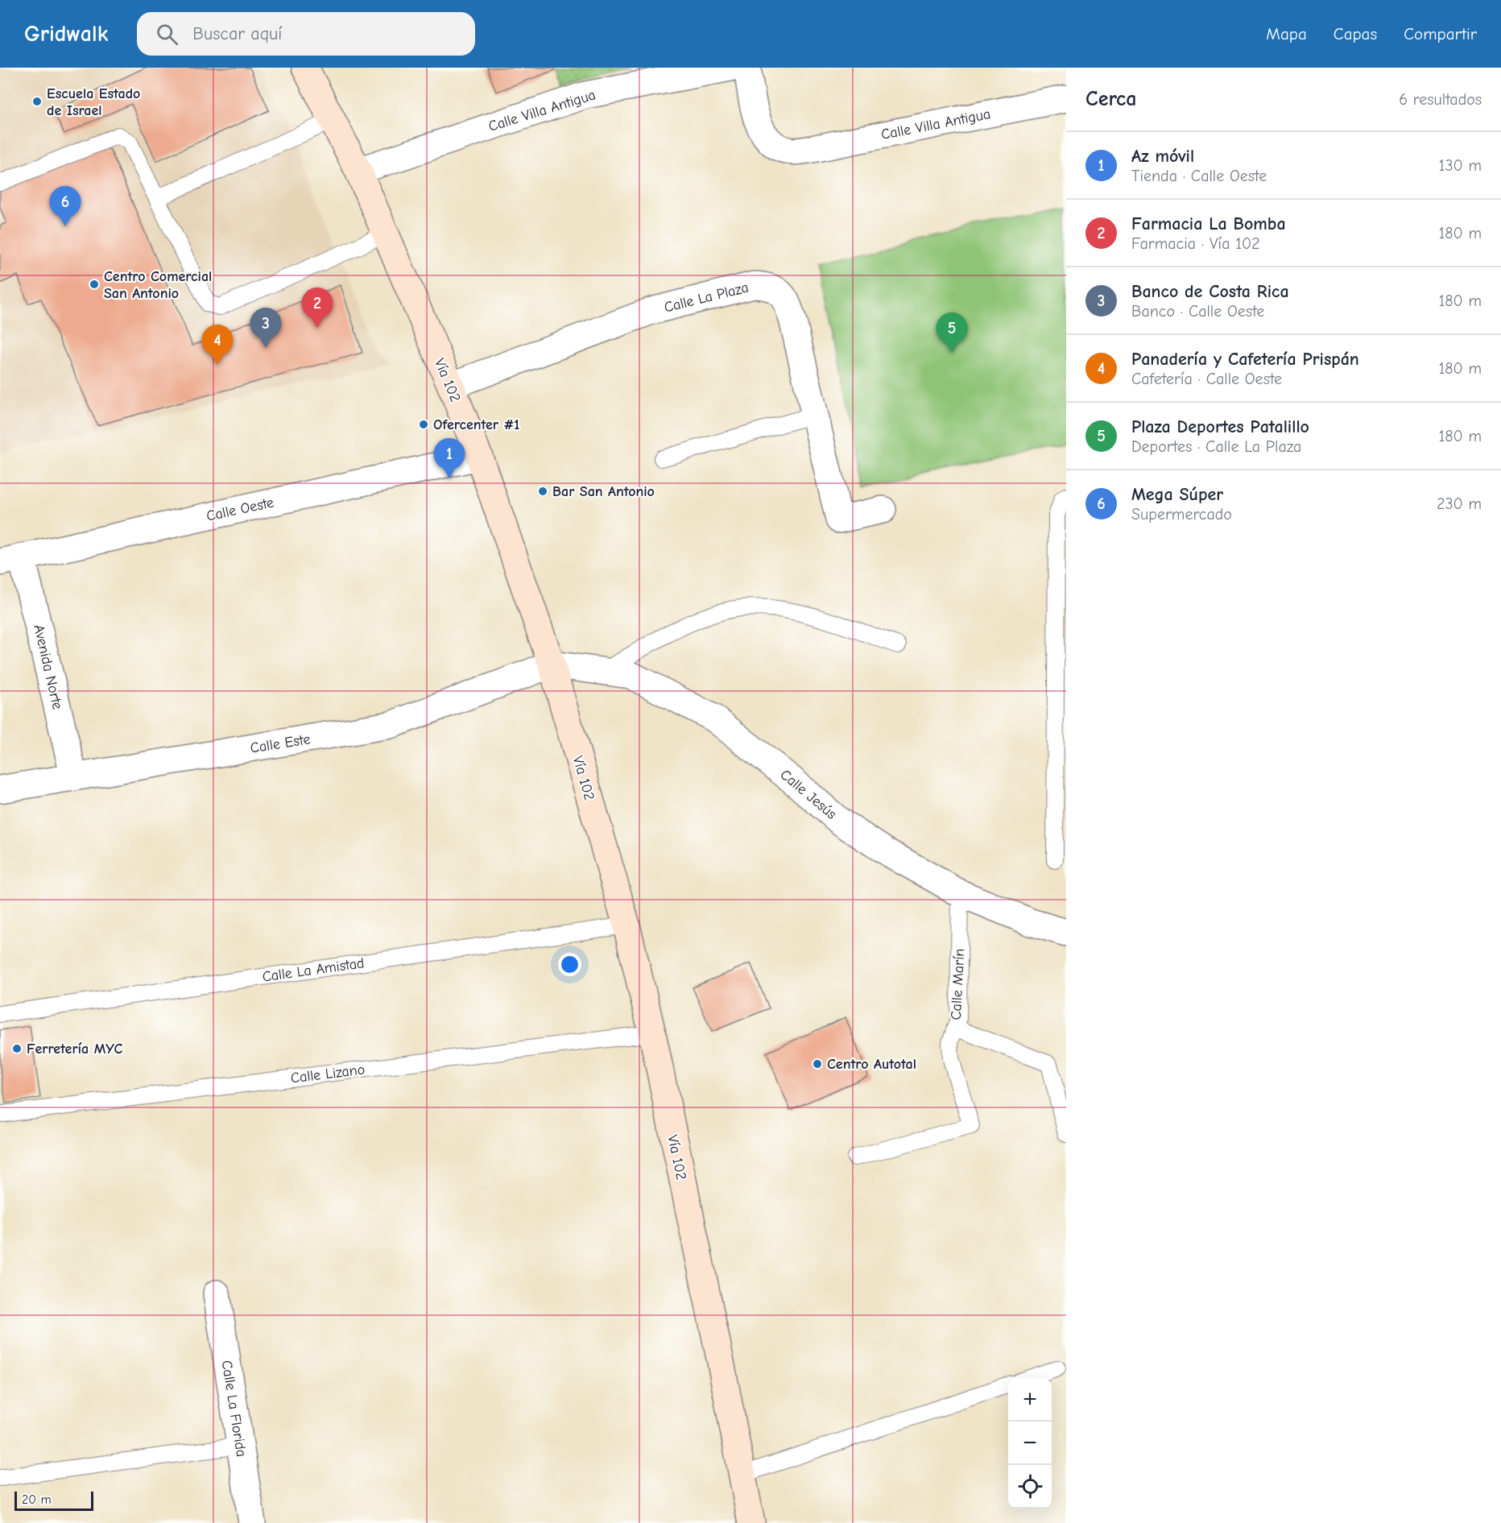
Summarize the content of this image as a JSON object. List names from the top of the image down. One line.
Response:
{"streets":{"main road":["Vía 102"],"street":["Calle Villa Antigua","Calle La Plaza","Calle Oeste","Avenida Norte","Calle Este","Calle Jesús","Calle La Florida"],"lane":["Calle La Amistad","Calle Marín","Calle Lizano"]},"crossings":[["Calle Villa Antigua","Vía 102"],["Calle La Plaza","Vía 102"],["Vía 102","Calle Oeste"],["Vía 102","Calle Este"],["Vía 102","Calle Jesús"],["Vía 102","Calle La Amistad"],["Vía 102","Calle Lizano"],["Calle Oeste","Avenida Norte"],["Avenida Norte","Calle Este"],["Calle Este","Calle Jesús"],["Calle Jesús","Calle Marín"]],"places":["Escuela Estado de Israel","Centro Comercial San Antonio","Ofercenter #1","Bar San Antonio","Ferretería MYC","Centro Autotal"],"scale_bar":"20 m","page":{"header":"Gridwalk","search":"Buscar aquí","nav":["Mapa","Capas","Compartir"],"heading":["Cerca","6 resultados"],"list":[{"mark":"1","name":"Az móvil","note":"Tienda · Calle Oeste","value":"130 m"},{"mark":"2","name":"Farmacia La Bomba","note":"Farmacia · Vía 102","value":"180 m"},{"mark":"3","name":"Banco de Costa Rica","note":"Banco · Calle Oeste","value":"180 m"},{"mark":"4","name":"Panadería y Cafetería Prispán","note":"Cafetería · Calle Oeste","value":"180 m"},{"mark":"5","name":"Plaza Deportes Patalillo","note":"Deportes · Calle La Plaza","value":"180 m"},{"mark":"6","name":"Mega Súper","note":"Supermercado","value":"230 m"}],"pins":["6","2","3","5","4","1"],"map_buttons":["+","−"],"scale":"20 m"}}
